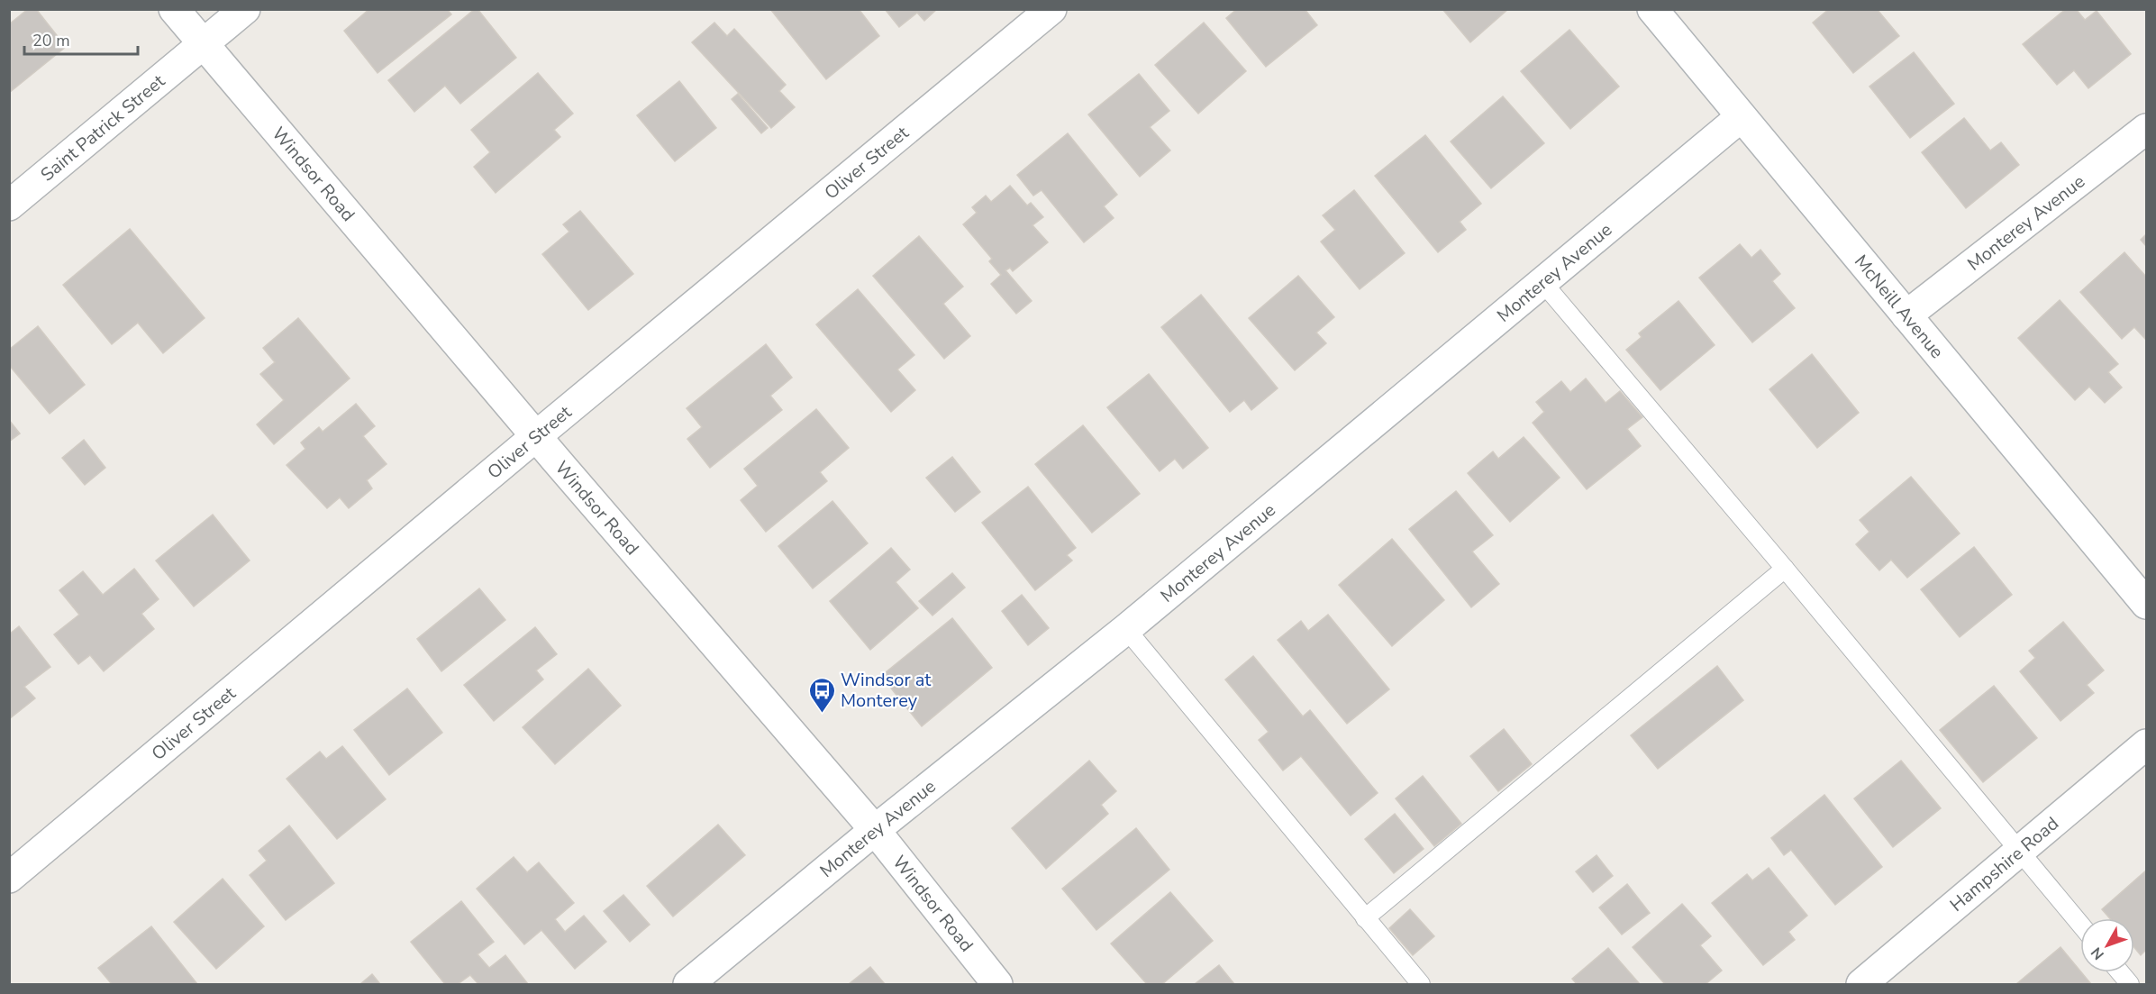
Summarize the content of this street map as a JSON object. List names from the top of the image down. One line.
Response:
{"streets":{"street":["Saint Patrick Street","Oliver Street","Windsor Road","Monterey Avenue","McNeill Avenue","Hampshire Road"]},"crossings":[["Saint Patrick Street","Windsor Road"],["Oliver Street","Windsor Road"],["Windsor Road","Monterey Avenue"],["Monterey Avenue","McNeill Avenue"]],"places":{"bus stop":["Windsor at Monterey"]},"scale_bar":"20 m","north":"bottom left"}
